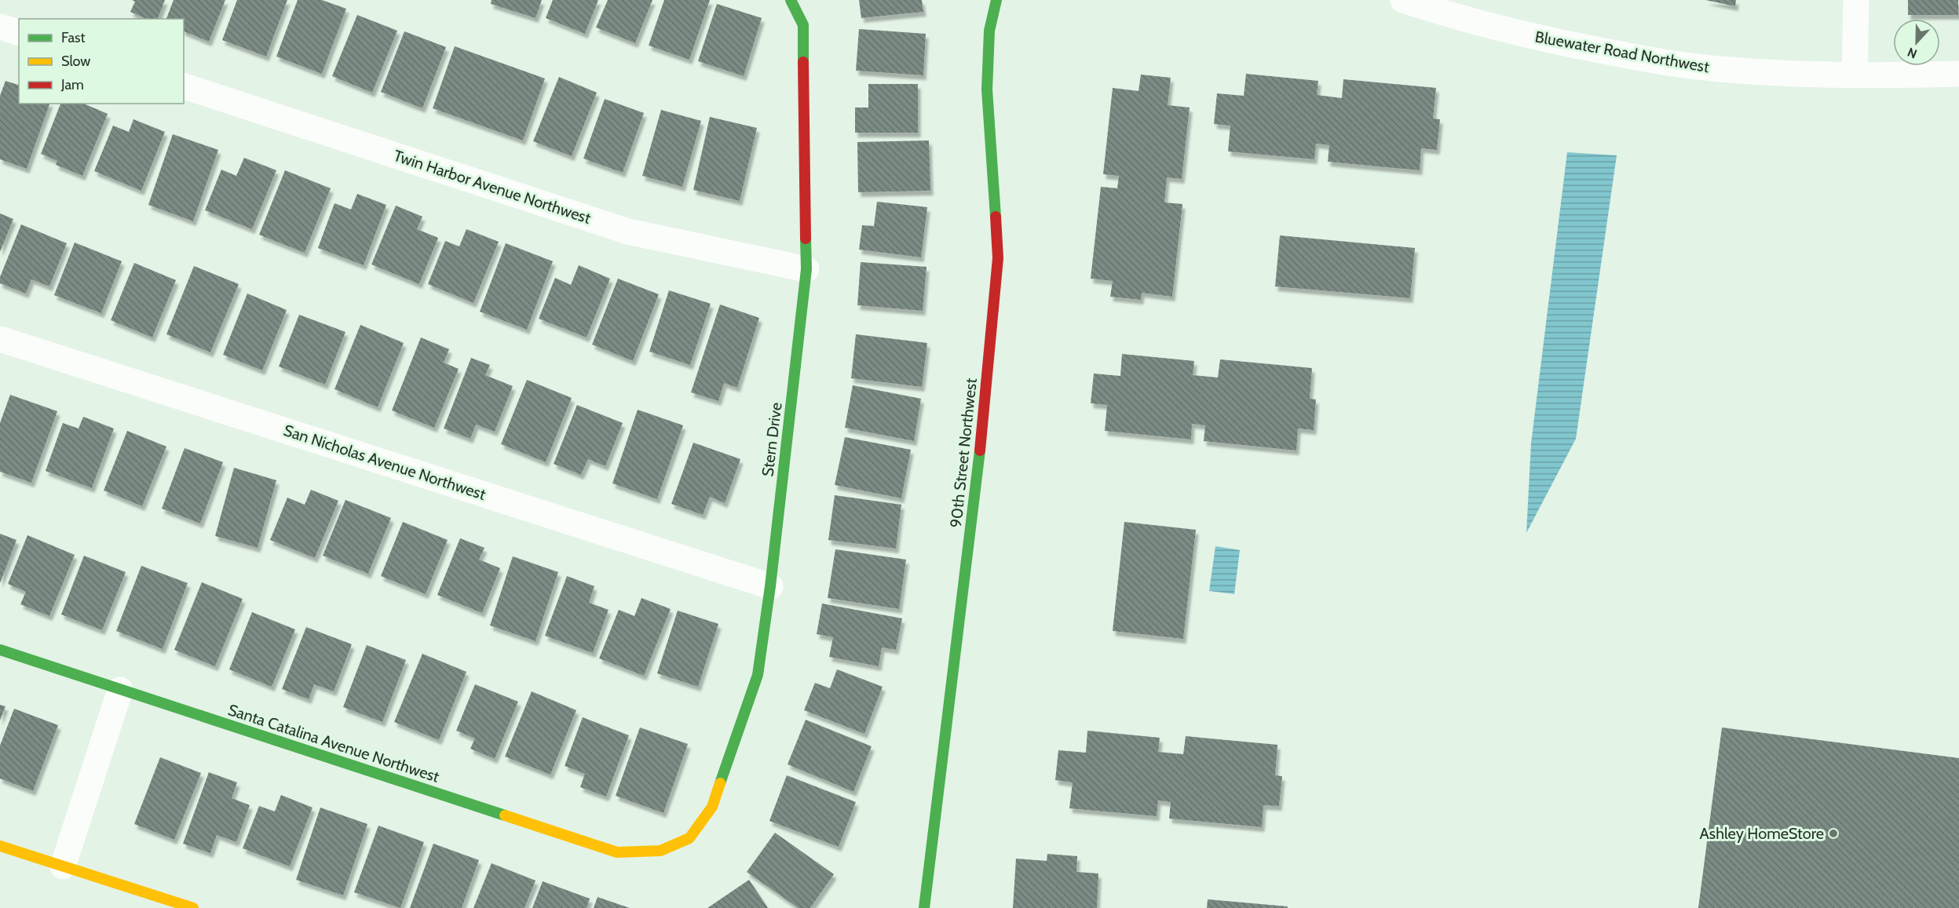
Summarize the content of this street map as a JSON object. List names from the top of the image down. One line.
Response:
{"streets":{"street":["Bluewater Road Northwest","Twin Harbor Avenue Northwest","Stern Drive","90th Street Northwest","San Nicholas Avenue Northwest","Santa Catalina Avenue Northwest"]},"crossings":[["Twin Harbor Avenue Northwest","Stern Drive"],["Stern Drive","San Nicholas Avenue Northwest"],["Stern Drive","Santa Catalina Avenue Northwest"]],"places":["Ashley HomeStore"],"legend":["Fast","Slow","Jam"],"north":"bottom"}
